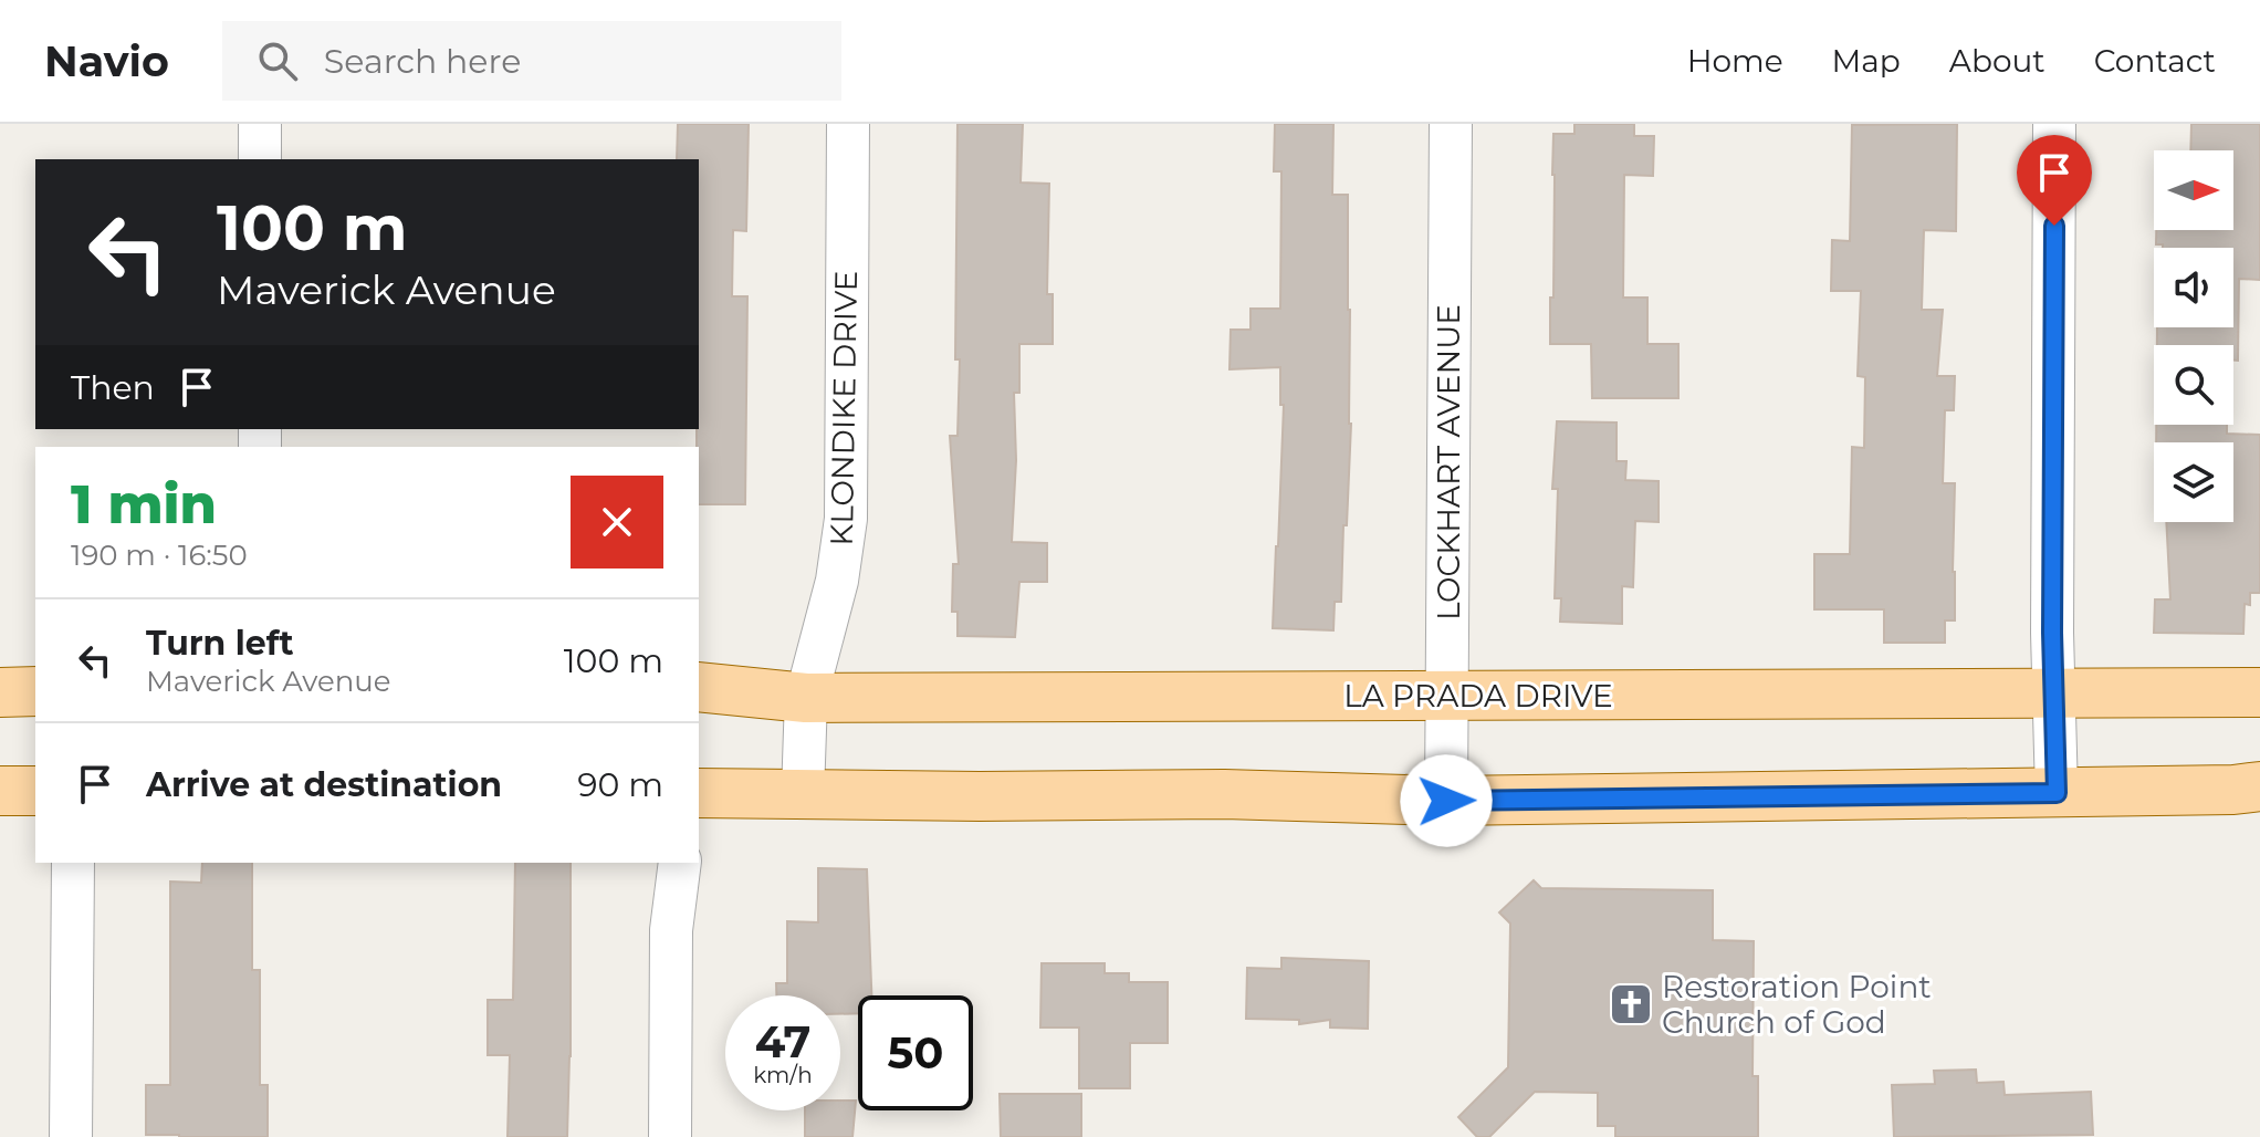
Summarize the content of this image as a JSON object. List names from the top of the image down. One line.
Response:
{"streets":{"main road":["LA PRADA DRIVE"],"street":["KLONDIKE DRIVE","LOCKHART AVENUE"]},"crossings":[["KLONDIKE DRIVE","LA PRADA DRIVE"],["LOCKHART AVENUE","LA PRADA DRIVE"]],"places":{"church":["Restoration Point Church of God"]},"north":"right","page":{"header":"Navio","search":"Search here","nav":["Home","Map","About","Contact"],"turn":["100 m","Maverick Avenue"],"then":"Then","heading":["1 min","190 m · 16:50"],"list":[{"name":"Turn left","note":"Maverick Avenue","value":"100 m"},{"name":"Arrive at destination","value":"90 m"}],"speed":"47 km/h","limit":"50"}}
